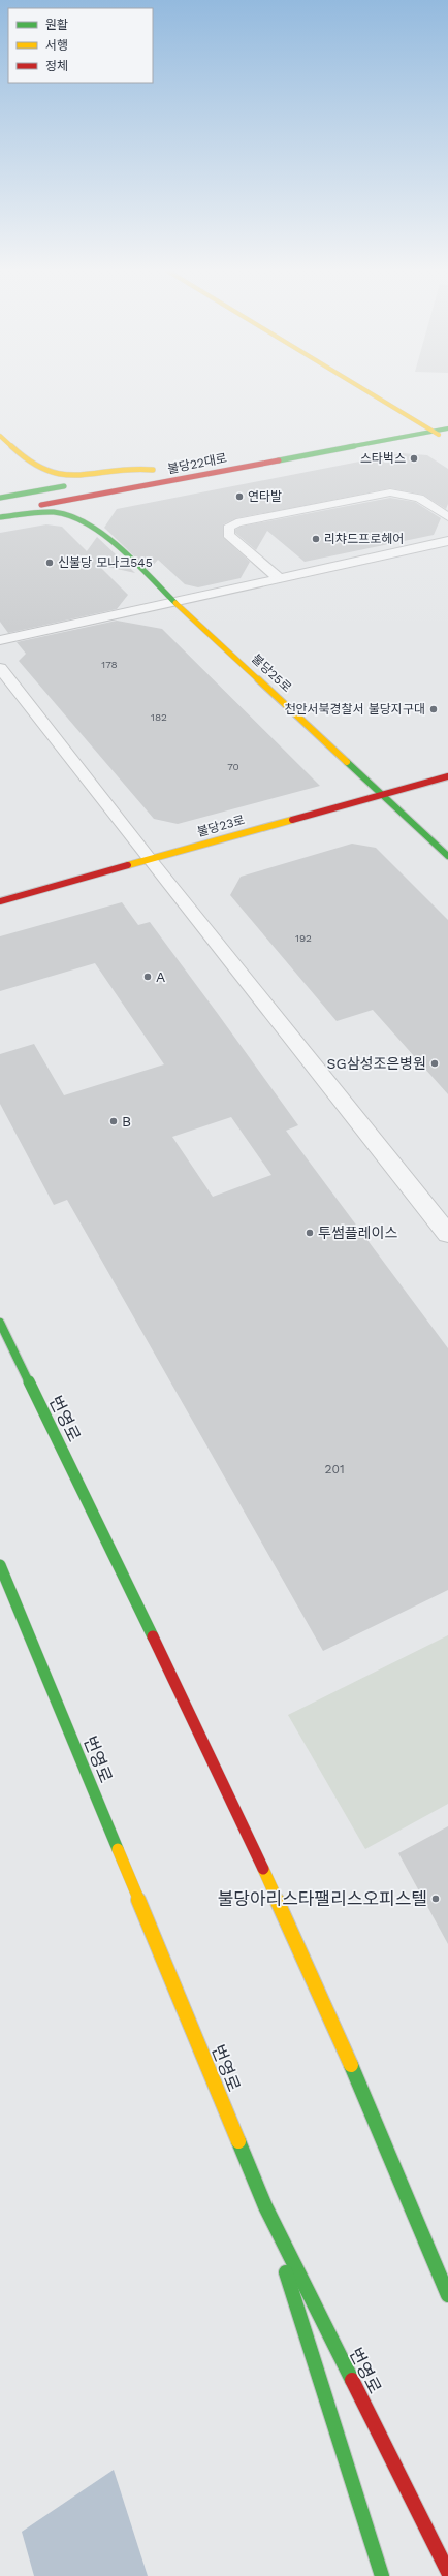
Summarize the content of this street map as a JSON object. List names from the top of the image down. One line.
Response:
{"streets":{"street":["불당22대로","불당25로","불당23로","번영로"]},"crossings":[["불당25로","불당23로"]],"places":["스타벅스","연타발","리챠드프로헤어","신불당 모나크545","천안서북경찰서 불당지구대","A","SG삼성조은병원","B","투썸플레이스","불당아리스타팰리스오피스텔"],"house_numbers":["178","182","70","192","201"],"legend":["원활","서행","정체"]}
